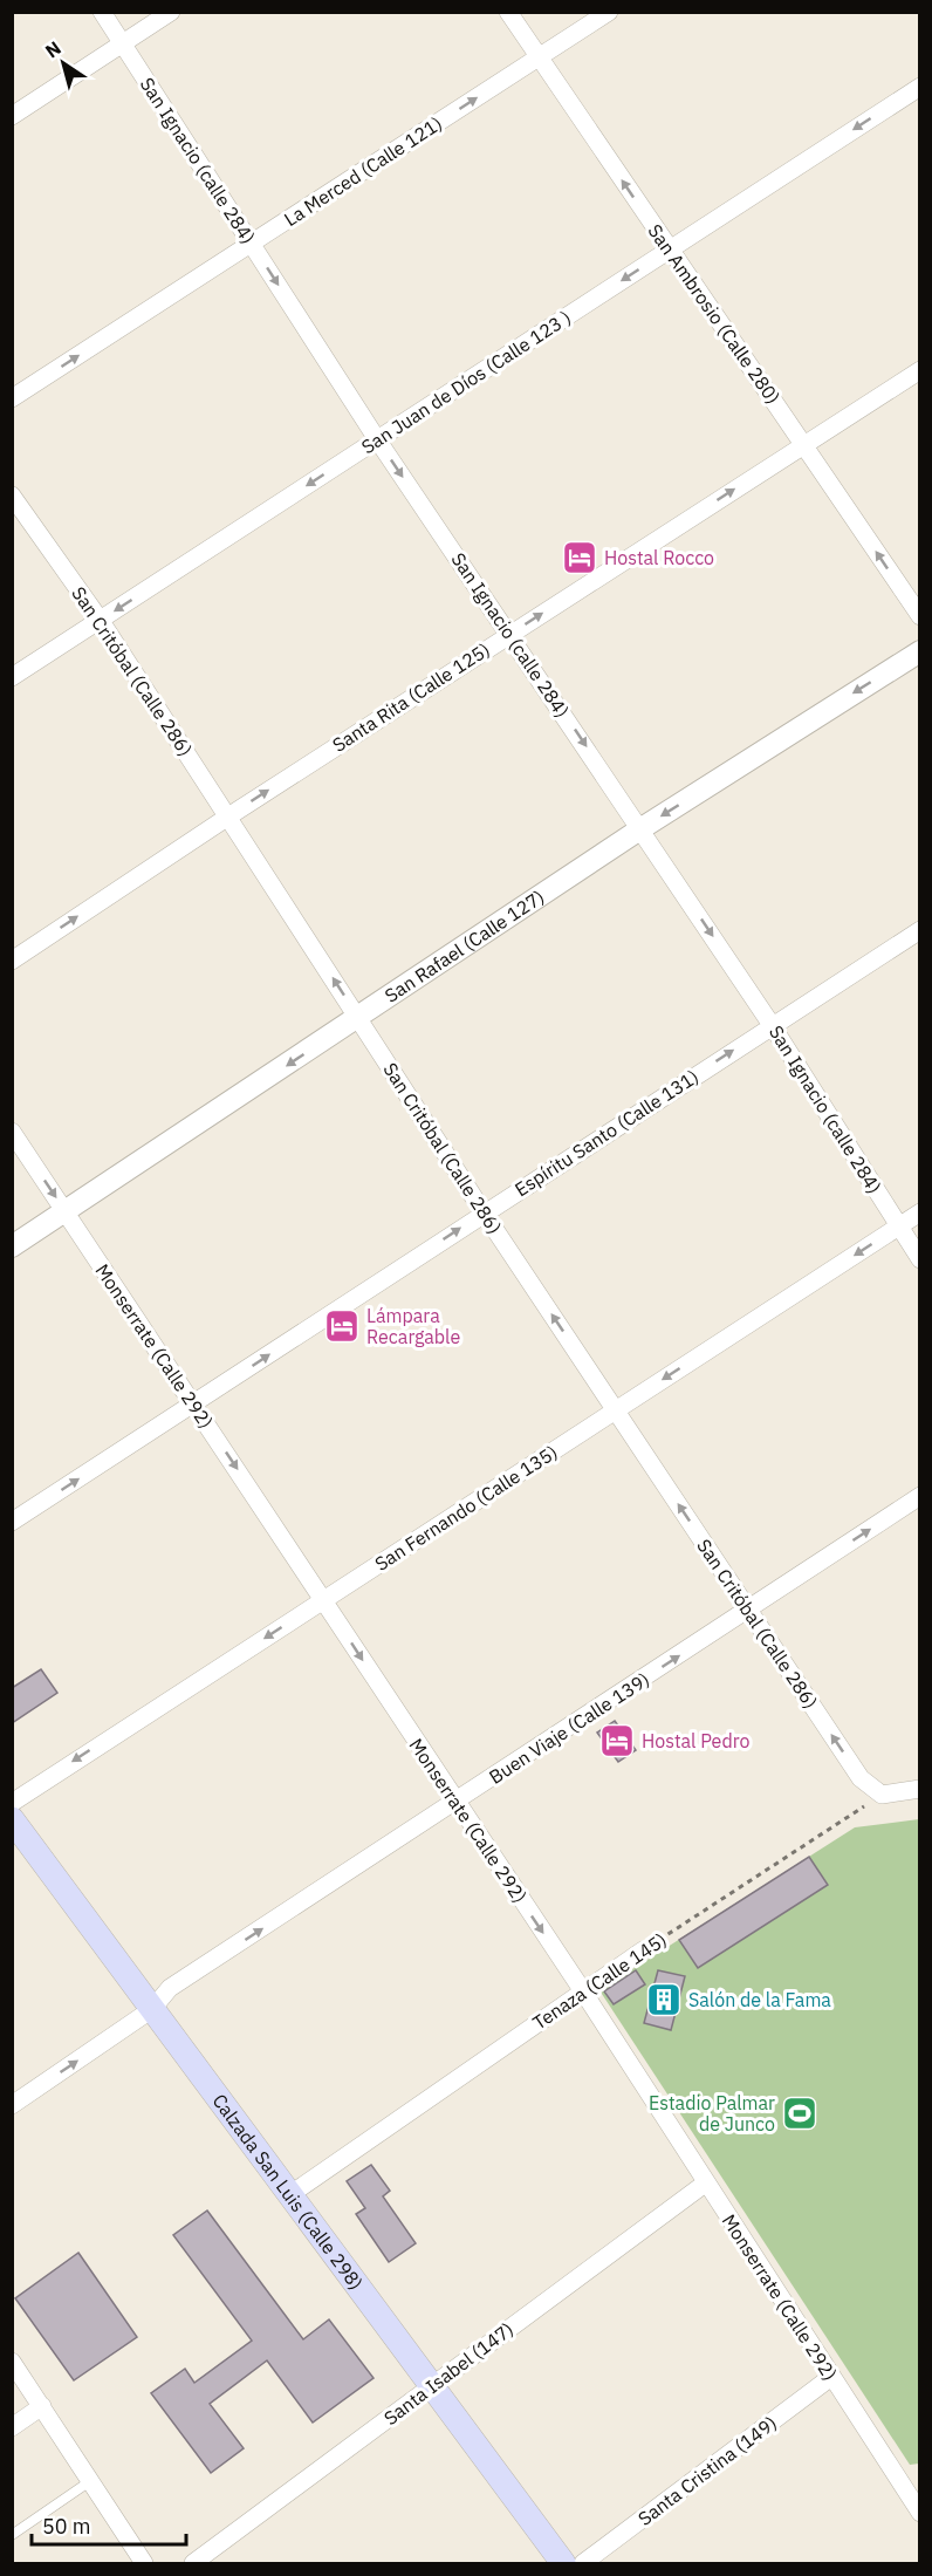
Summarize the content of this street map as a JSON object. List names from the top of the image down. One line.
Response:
{"streets":{"main road":["Calzada San Luis (Calle 298)"],"street":["San Ignacio (calle 284)","La Merced (Calle 121)","San Ambrosio (Calle 280)","San Juan de Díos (Calle 123 )","San Critóbal (Calle 286)","Santa Rita (Calle 125)","San Rafael (Calle 127)","Espíritu Santo (Calle 131)","Monserrate (Calle 292)","San Fernando (Calle 135)","Buen Viaje (Calle 139)","Tenaza (Calle 145)","Santa Isabel (147)","Santa Cristina (149)"]},"crossings":[["San Ignacio (calle 284)","La Merced (Calle 121)"],["San Ignacio (calle 284)","San Juan de Díos (Calle 123 )"],["San Ignacio (calle 284)","Santa Rita (Calle 125)"],["San Ignacio (calle 284)","San Rafael (Calle 127)"],["San Ignacio (calle 284)","Espíritu Santo (Calle 131)"],["San Ignacio (calle 284)","San Fernando (Calle 135)"],["La Merced (Calle 121)","San Ambrosio (Calle 280)"],["San Ambrosio (Calle 280)","San Juan de Díos (Calle 123 )"],["San Ambrosio (Calle 280)","Santa Rita (Calle 125)"],["San Juan de Díos (Calle 123 )","San Critóbal (Calle 286)"],["San Critóbal (Calle 286)","Santa Rita (Calle 125)"],["San Critóbal (Calle 286)","San Rafael (Calle 127)"],["San Critóbal (Calle 286)","Espíritu Santo (Calle 131)"],["San Critóbal (Calle 286)","San Fernando (Calle 135)"],["San Critóbal (Calle 286)","Buen Viaje (Calle 139)"],["San Critóbal (Calle 286)","Tenaza (Calle 145)"],["San Rafael (Calle 127)","Monserrate (Calle 292)"],["Espíritu Santo (Calle 131)","Monserrate (Calle 292)"],["Monserrate (Calle 292)","San Fernando (Calle 135)"],["Monserrate (Calle 292)","Buen Viaje (Calle 139)"],["Monserrate (Calle 292)","Tenaza (Calle 145)"],["Monserrate (Calle 292)","Santa Isabel (147)"],["Monserrate (Calle 292)","Santa Cristina (149)"],["Buen Viaje (Calle 139)","Calzada San Luis (Calle 298)"],["Tenaza (Calle 145)","Calzada San Luis (Calle 298)"],["Calzada San Luis (Calle 298)","Santa Isabel (147)"]],"one_way":["San Ignacio (calle 284)","La Merced (Calle 121)","San Ambrosio (Calle 280)","San Juan de Díos (Calle 123 )","San Critóbal (Calle 286)","Santa Rita (Calle 125)","San Rafael (Calle 127)","Espíritu Santo (Calle 131)","Monserrate (Calle 292)","San Fernando (Calle 135)","Buen Viaje (Calle 139)"],"places":{"hotel":["Hostal Rocco","Lámpara Recargable","Hostal Pedro"],"building":["Salón de la Fama"],"sports":["Estadio Palmar de Junco"]},"scale_bar":"50 m","north":"top left"}
